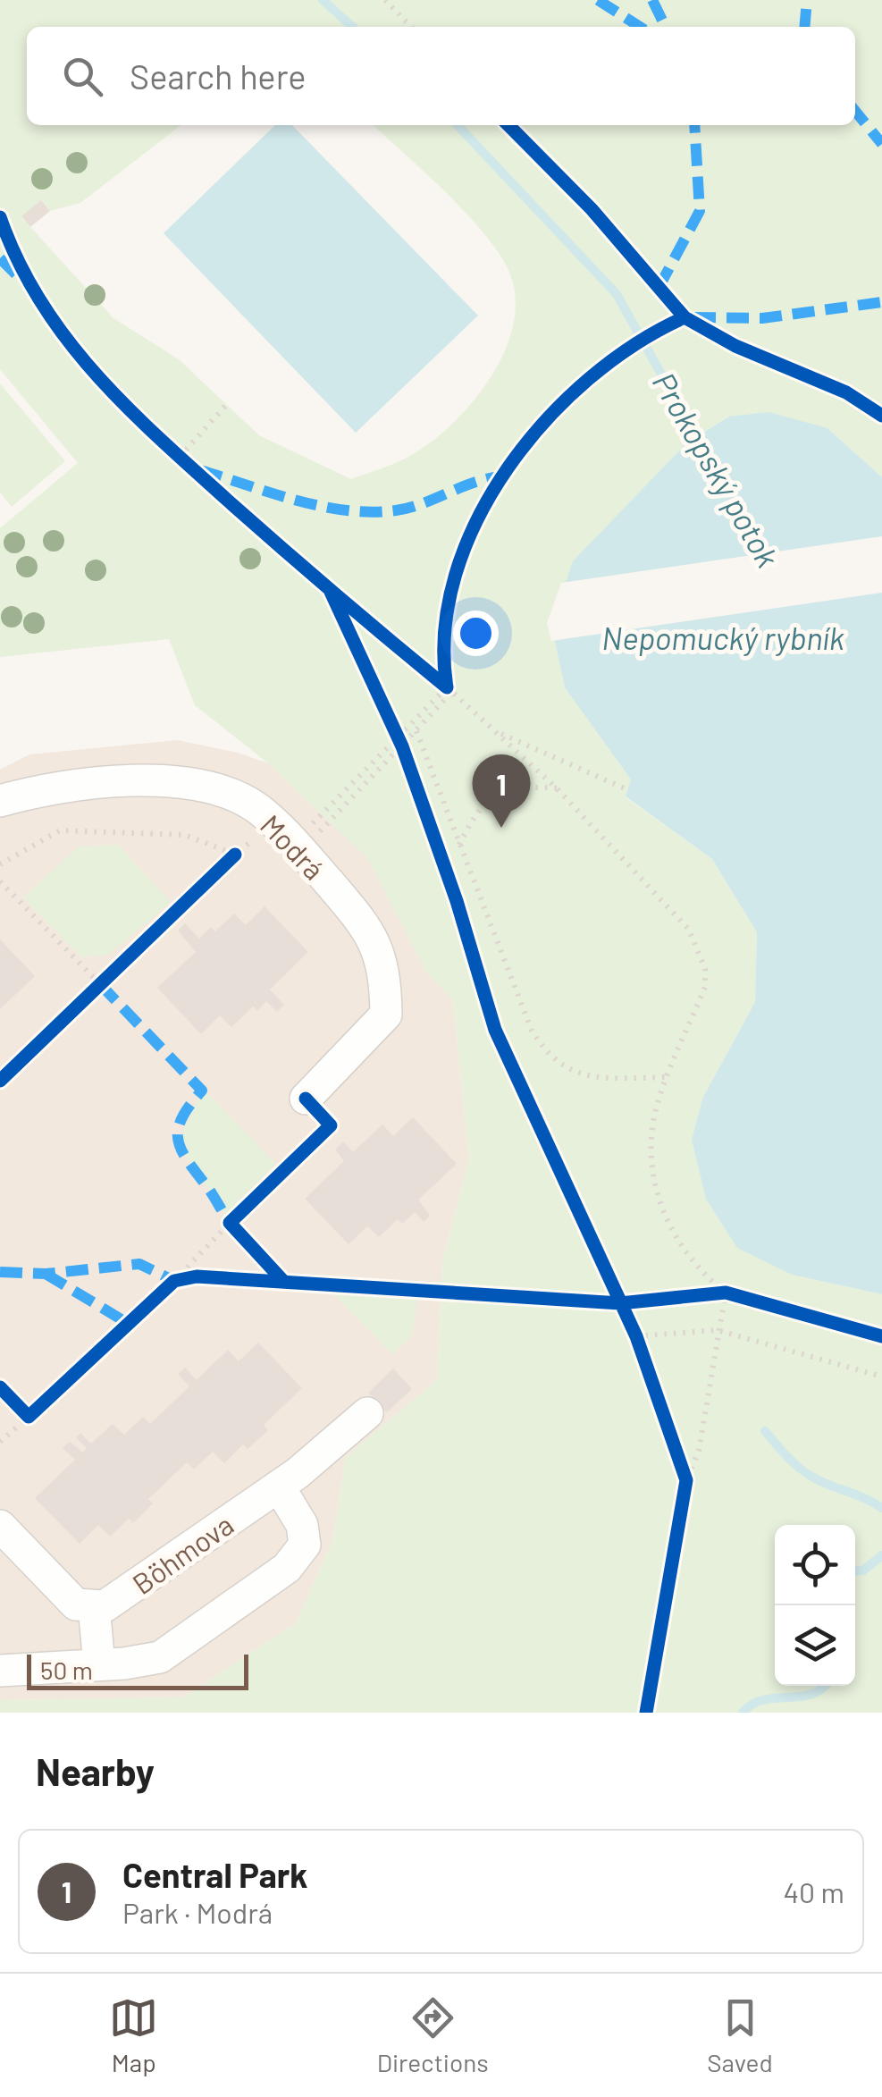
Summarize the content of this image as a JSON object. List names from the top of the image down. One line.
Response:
{"streets":{"street":["Modrá","Böhmova"]},"water":["Prokopský potok","Nepomucký rybník"],"scale_bar":"50 m","page":{"search":"Search here","pins":"1","scale":"50 m","heading":"Nearby","list":[{"mark":"1","name":"Central Park","note":"Park · Modrá","value":"40 m"}],"nav":["Map","Directions","Saved"]}}
